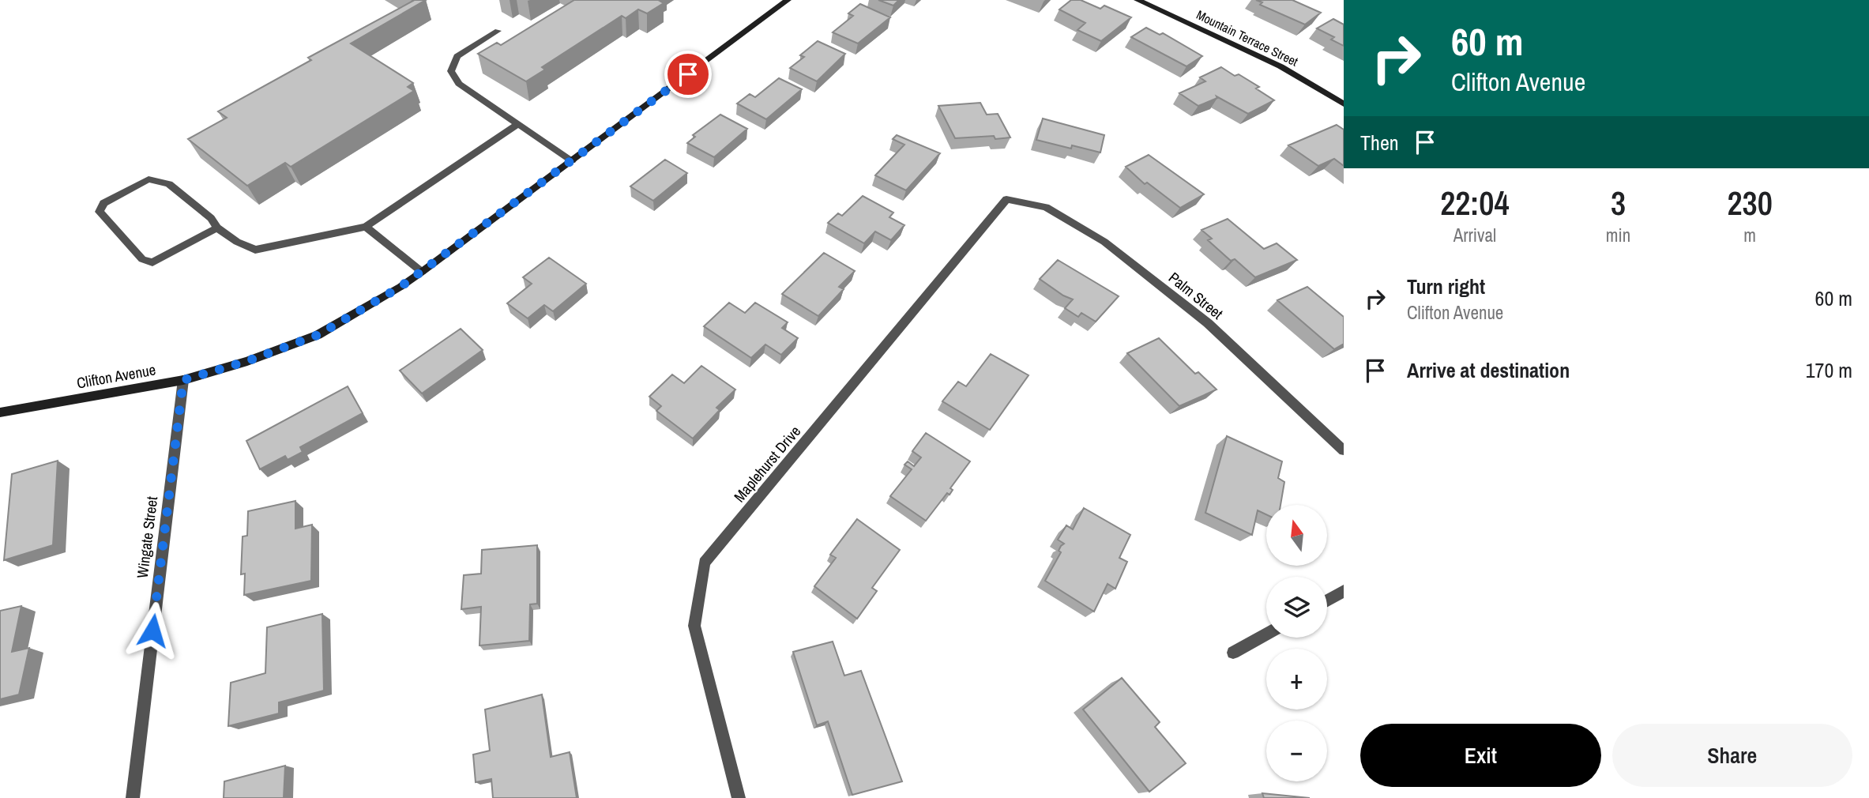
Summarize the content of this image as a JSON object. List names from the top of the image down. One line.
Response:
{"streets":{"main road":["Mountain Terrace Street","Clifton Avenue"],"street":["Palm Street","Maplehurst Drive","Wingate Street"]},"crossings":[["Palm Street","Maplehurst Drive"],["Clifton Avenue","Wingate Street"]],"north":"top","page":{"turn":["60 m","Clifton Avenue"],"then":"Then","eta":["22:04","Arrival","3","min","230","m"],"list":[{"name":"Turn right","note":"Clifton Avenue","value":"60 m"},{"name":"Arrive at destination","value":"170 m"}],"map_buttons":["+","−"],"buttons":["Exit","Share"]}}
